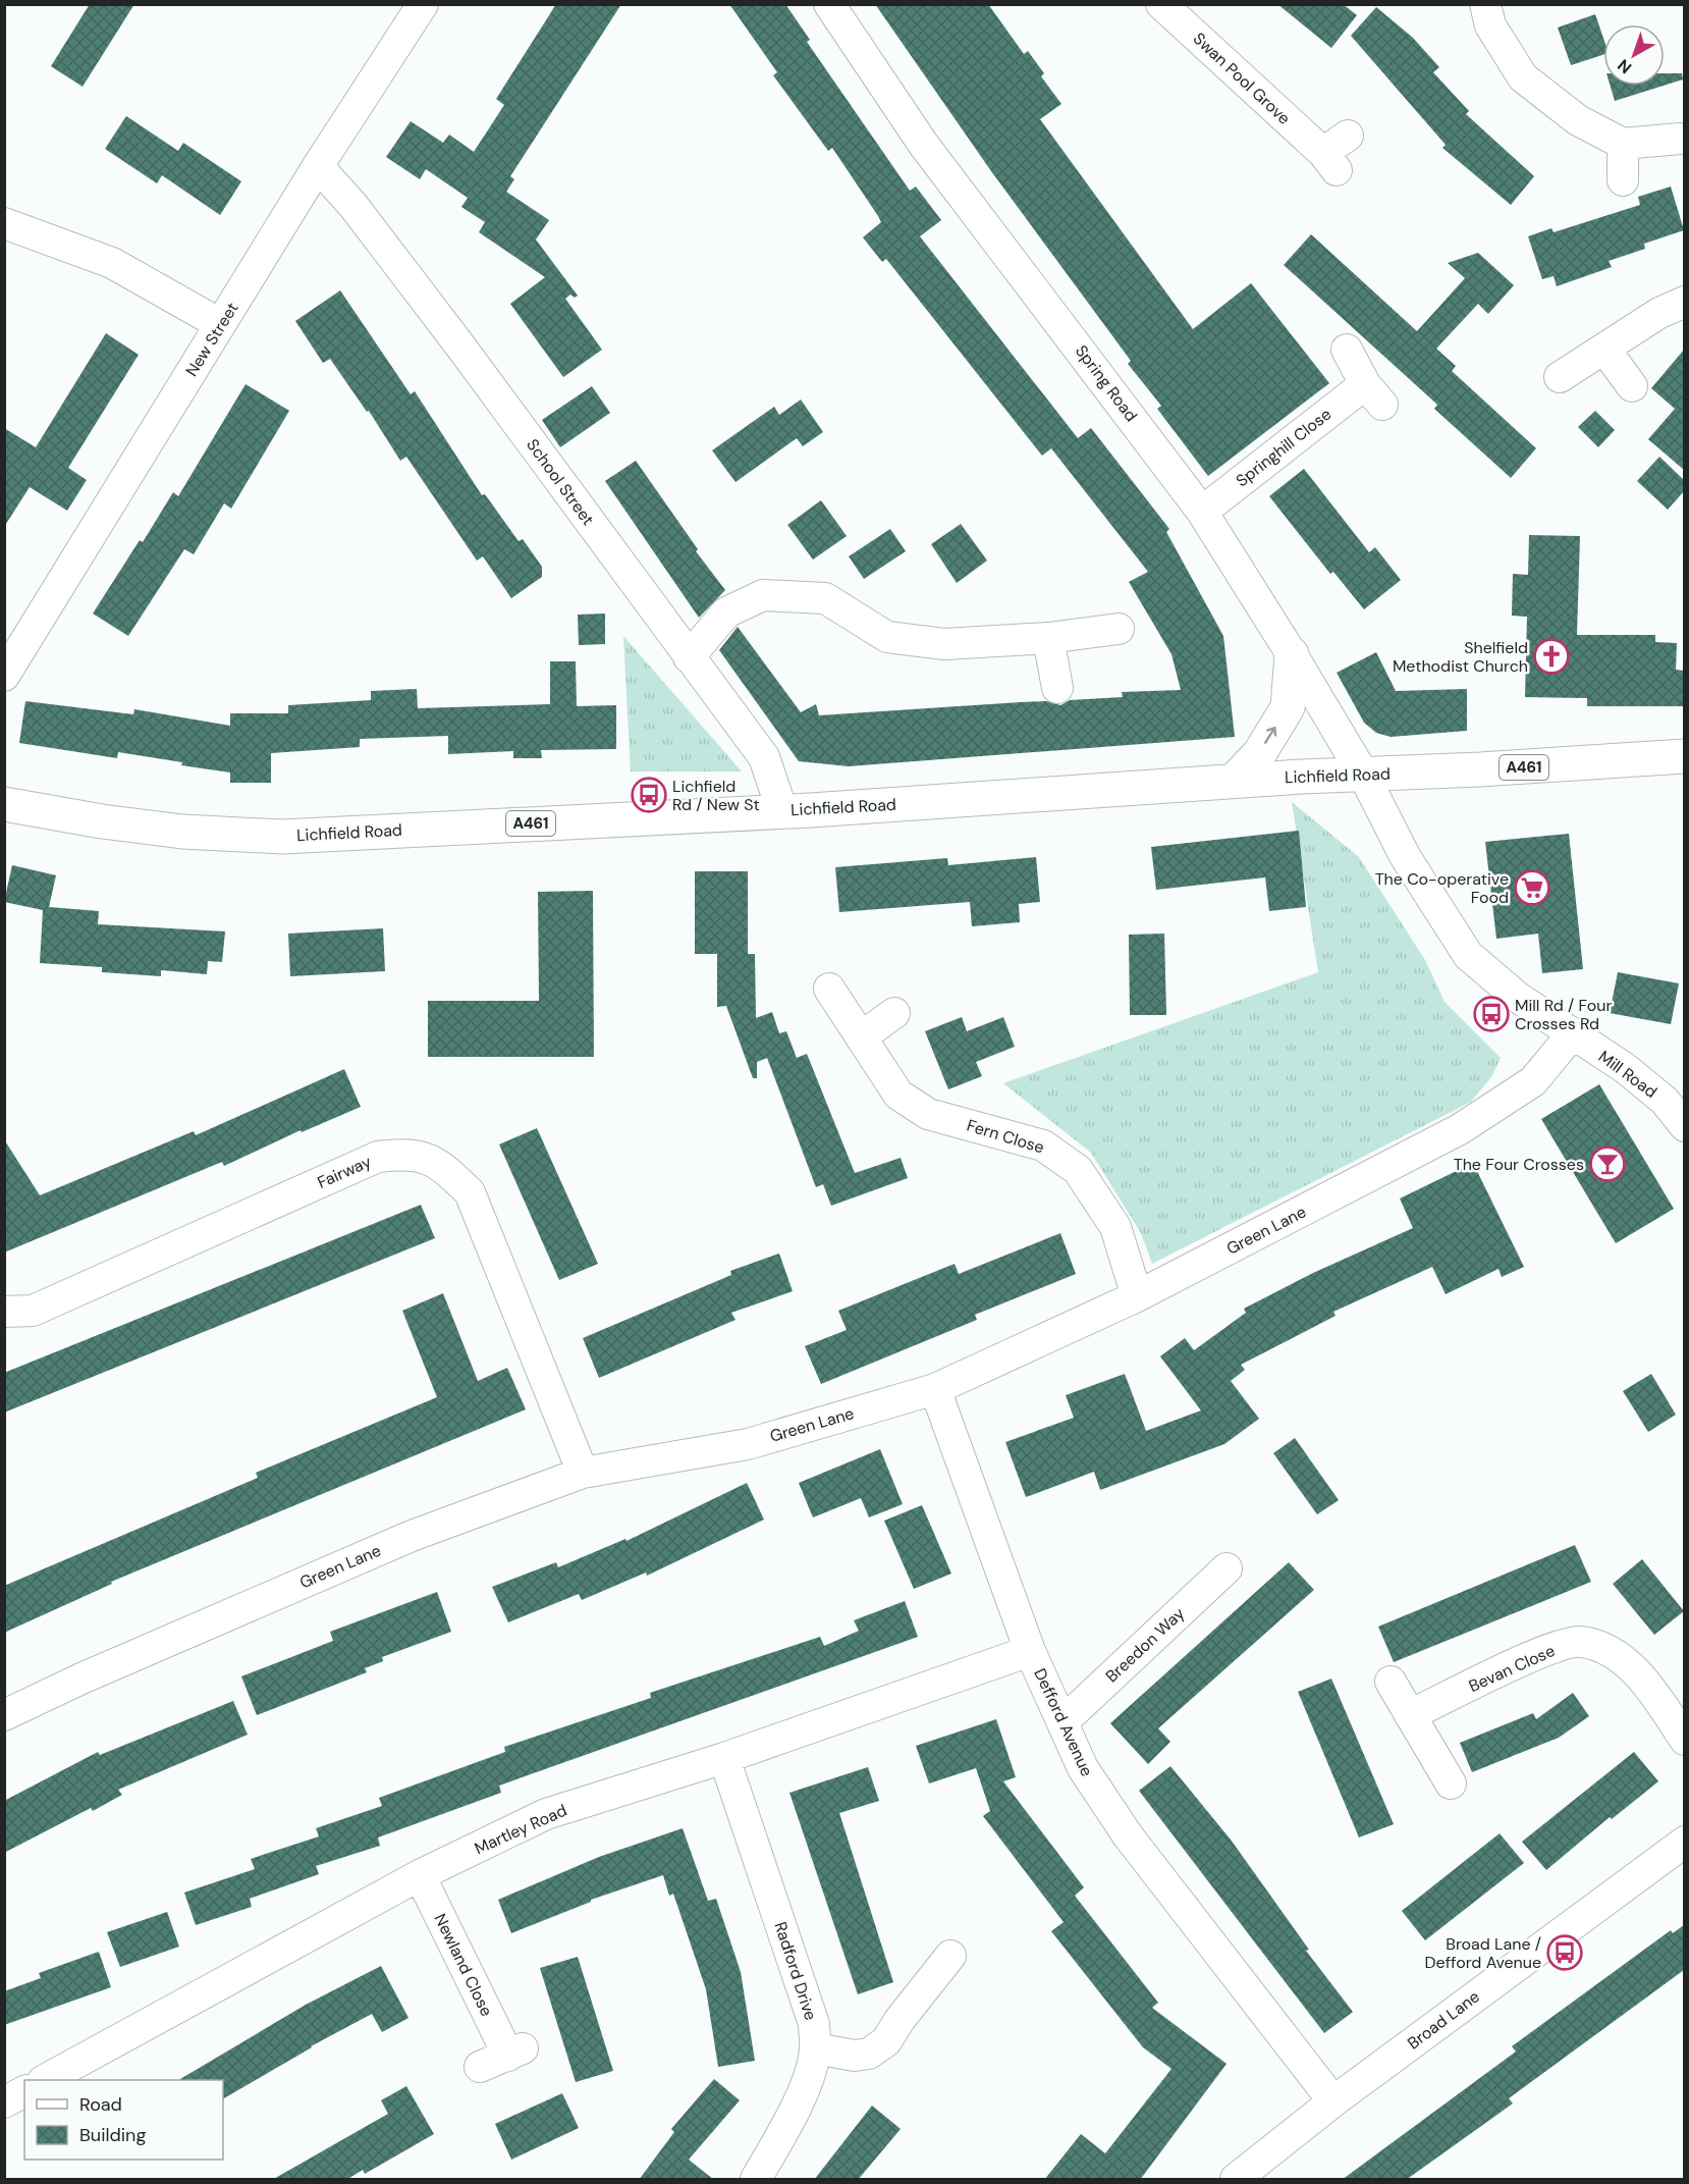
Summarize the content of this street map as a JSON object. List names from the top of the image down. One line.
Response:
{"streets":{"highway":["A461","Lichfield Road"],"street":["Swan Pool Grove","New Street","Spring Road","Springhill Close","School Street","Mill Road","Fern Close","Fairway","Green Lane","Breedon Way","Bevan Close","Defford Avenue","Martley Road","Newland Close","Radford Drive","Broad Lane"]},"crossings":[["New Street","School Street"],["Spring Road","Springhill Close"],["Spring Road","Lichfield Road"],["Spring Road","Mill Road"],["School Street","Lichfield Road"],["Lichfield Road","Mill Road"],["Mill Road","Green Lane"],["Fern Close","Green Lane"],["Fairway","Green Lane"],["Green Lane","Defford Avenue"],["Breedon Way","Defford Avenue"],["Defford Avenue","Martley Road"],["Defford Avenue","Broad Lane"],["Martley Road","Newland Close"],["Martley Road","Radford Drive"]],"places":{"church":["Shelfield Methodist Church"],"bus stop":["Lichfield Rd / New St","Mill Rd / Four Crosses Rd","Broad Lane / Defford Avenue"],"supermarket":["The Co-operative Food"],"bar":["The Four Crosses"]},"legend":["Road","Building"],"north":"bottom left"}
